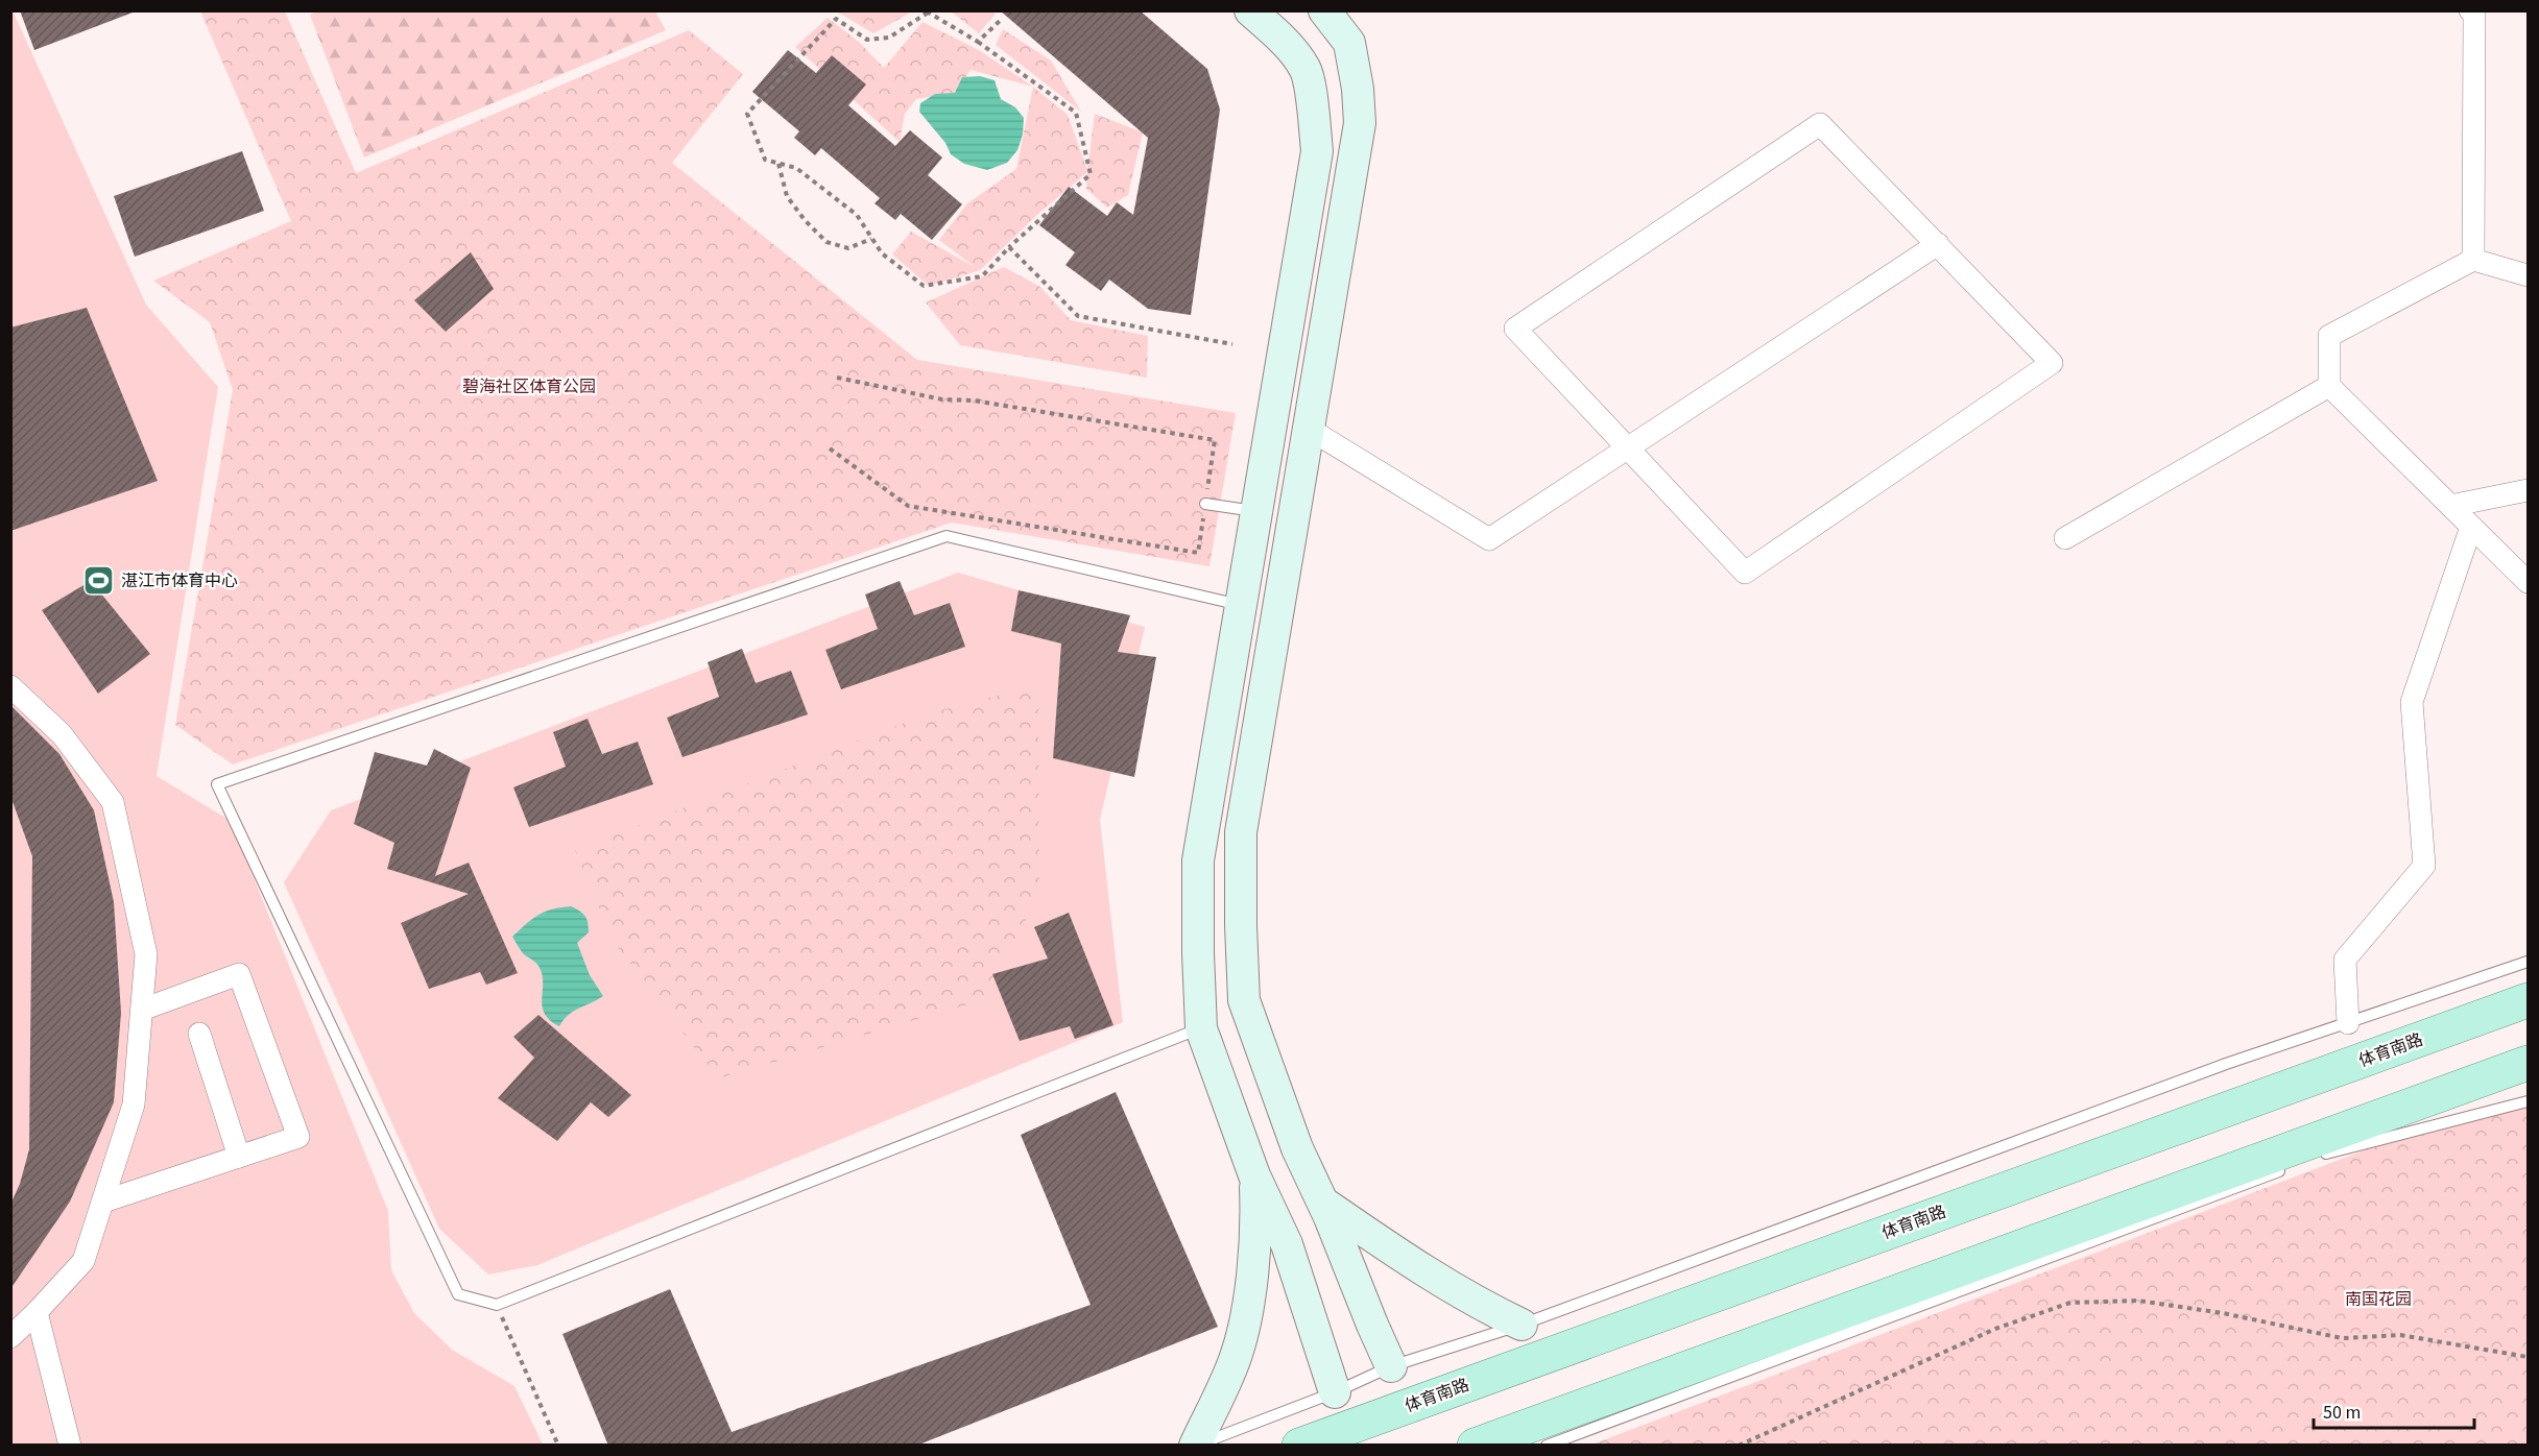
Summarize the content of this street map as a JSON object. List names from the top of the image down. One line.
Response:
{"streets":{"main road":["体育南路"]},"parks":["碧海社区体育公园","南国花园"],"places":{"sports":["湛江市体育中心"]},"scale_bar":"50 m"}
